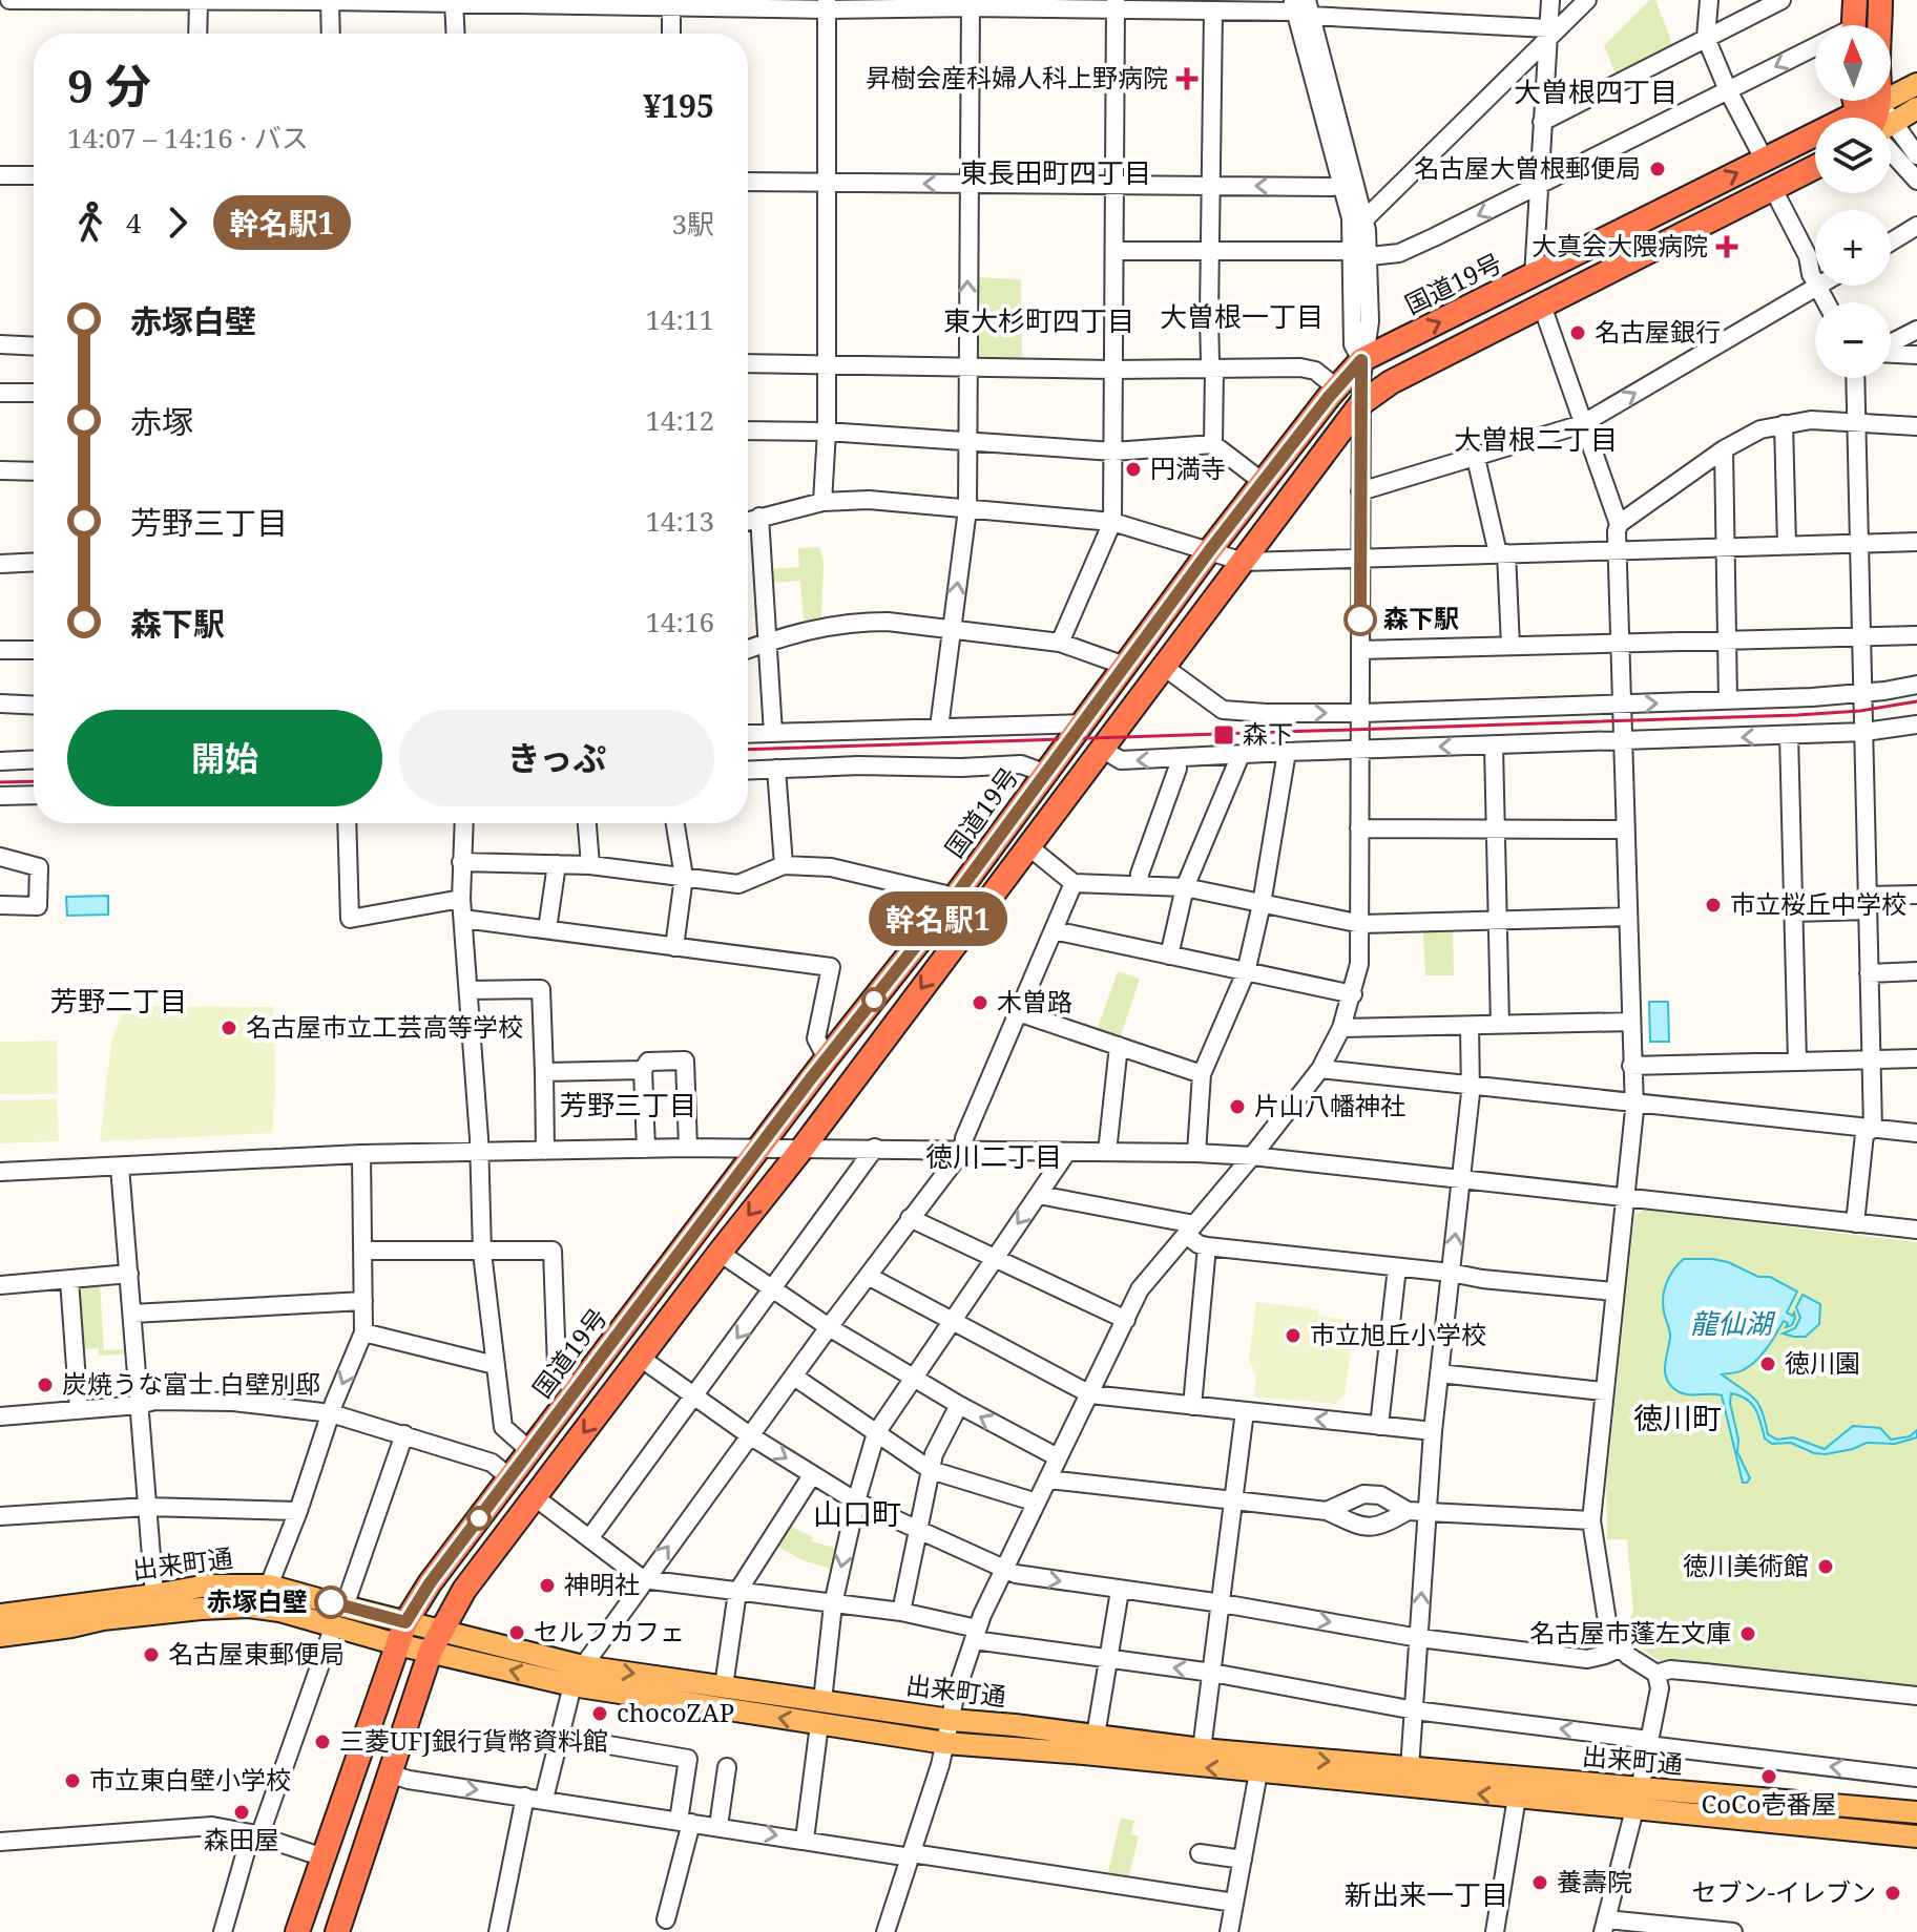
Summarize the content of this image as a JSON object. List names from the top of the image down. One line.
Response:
{"streets":{"highway":["国道19号"],"main road":["出来町通"]},"crossings":[["国道19号","出来町通"]],"districts":["大曽根四丁目","東長田町四丁目","大曽根一丁目","東大杉町四丁目","大曽根二丁目","芳野二丁目","芳野三丁目","徳川二丁目","徳川町","山口町","新出来一丁目"],"water":["龍仙湖"],"places":{"health":["昇樹会産科婦人科上野病院","大真会大隈病院"],"other":["名古屋大曽根郵便局","名古屋銀行","円満寺","森下駅","市立桜丘中学校","木曽路","名古屋市立工芸高等学校","片山八幡神社","市立旭丘小学校","徳川園","炭焼うな富士 白壁別邸","徳川美術館","神明社","赤塚白壁","セルフカフェ","名古屋市蓬左文庫","名古屋東郵便局","chocoZAP","三菱UFJ銀行貨幣資料館","CoCo壱番屋","市立東白壁小学校","森田屋","養壽院","セブン-イレブン"],"transit":["森下"]},"lines":["bus line 幹名駅1"],"north":"top","page":{"on_map":"幹名駅1","map_buttons":["+","−"],"heading":["9 分","14:07 – 14:16 · バス","¥195"],"legs":["4","幹名駅1","3駅"],"list":[{"name":"赤塚白壁","value":"14:11"},{"name":"赤塚","value":"14:12"},{"name":"芳野三丁目","value":"14:13"},{"name":"森下駅","value":"14:16"}],"buttons":["開始","きっぷ"]}}
